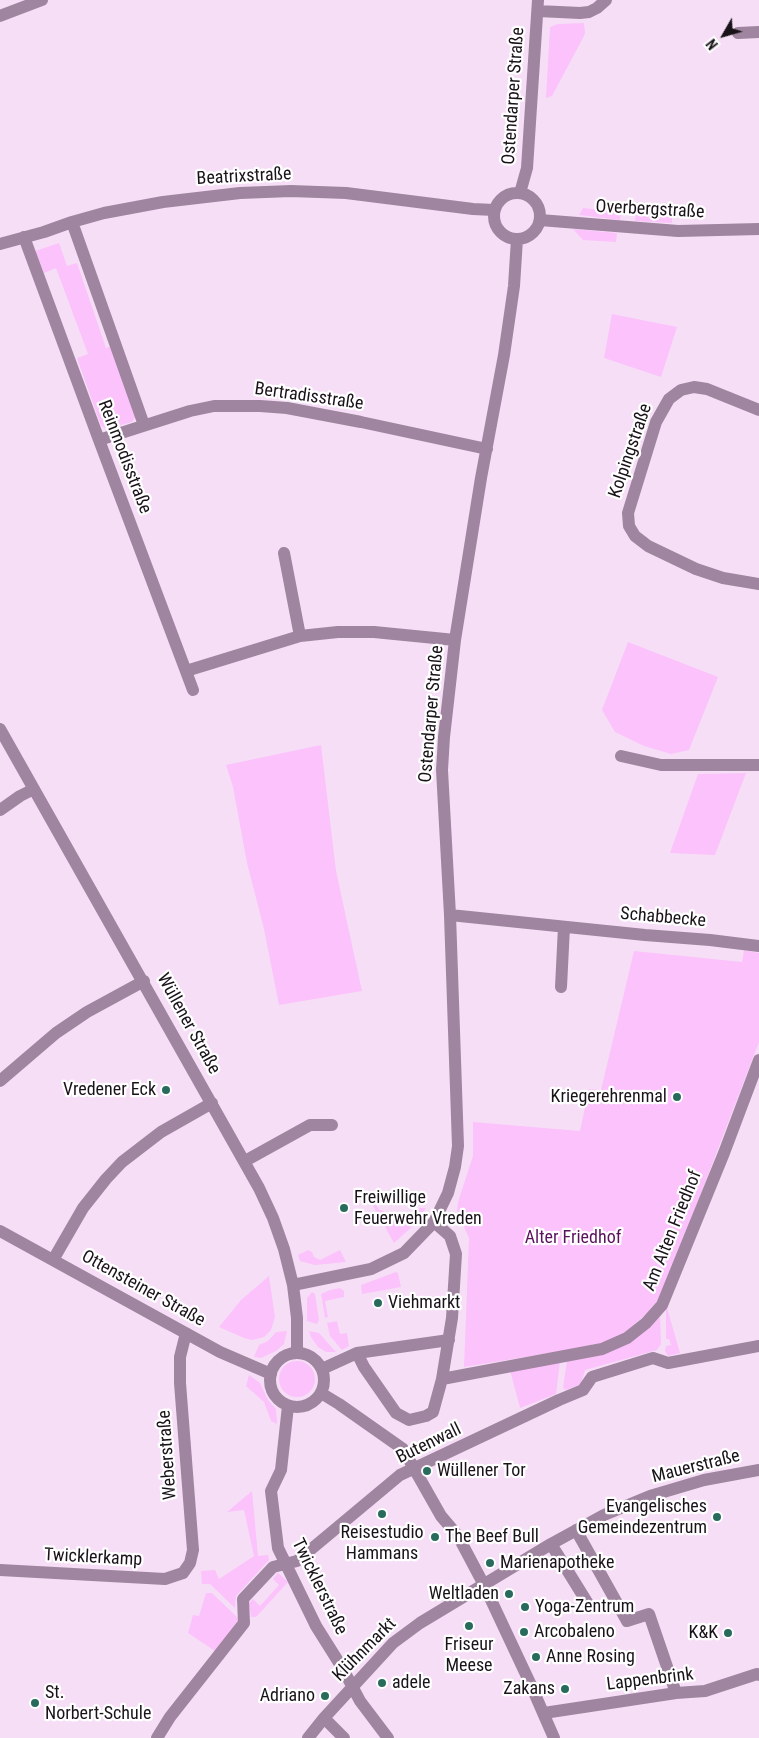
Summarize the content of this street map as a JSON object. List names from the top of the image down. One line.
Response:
{"streets":{"street":["Ostendarper Straße","Beatrixstraße","Overbergstraße","Bertradisstraße","Kolpingstraße","Reinmodisstraße","Schabbecke","Wüllener Straße","Am Alten Friedhof","Ottensteiner Straße","Butenwall","Weberstraße","Mauerstraße","Twicklerkamp","Twicklerstraße","Klühnmarkt","Lappenbrink"]},"crossings":[["Ostendarper Straße","Beatrixstraße"],["Ostendarper Straße","Overbergstraße"],["Ostendarper Straße","Bertradisstraße"],["Ostendarper Straße","Schabbecke"],["Ostendarper Straße","Wüllener Straße"],["Beatrixstraße","Overbergstraße"],["Beatrixstraße","Reinmodisstraße"],["Bertradisstraße","Reinmodisstraße"],["Wüllener Straße","Ottensteiner Straße"],["Wüllener Straße","Twicklerstraße"],["Ottensteiner Straße","Weberstraße"],["Ottensteiner Straße","Twicklerstraße"],["Butenwall","Twicklerstraße"],["Weberstraße","Twicklerkamp"],["Mauerstraße","Klühnmarkt"],["Twicklerstraße","Klühnmarkt"]],"parks":["Alter Friedhof"],"places":["Vredener Eck","Kriegerehrenmal","Freiwillige Feuerwehr Vreden","Viehmarkt","Wüllener Tor","Reisestudio Hammans","Evangelisches Gemeindezentrum","The Beef Bull","Marienapotheke","Weltladen","Yoga-Zentrum","Friseur Meese","Arcobaleno","K&K","Anne Rosing","adele","Zakans","Adriano","St. Norbert-Schule"],"north":"bottom left"}
